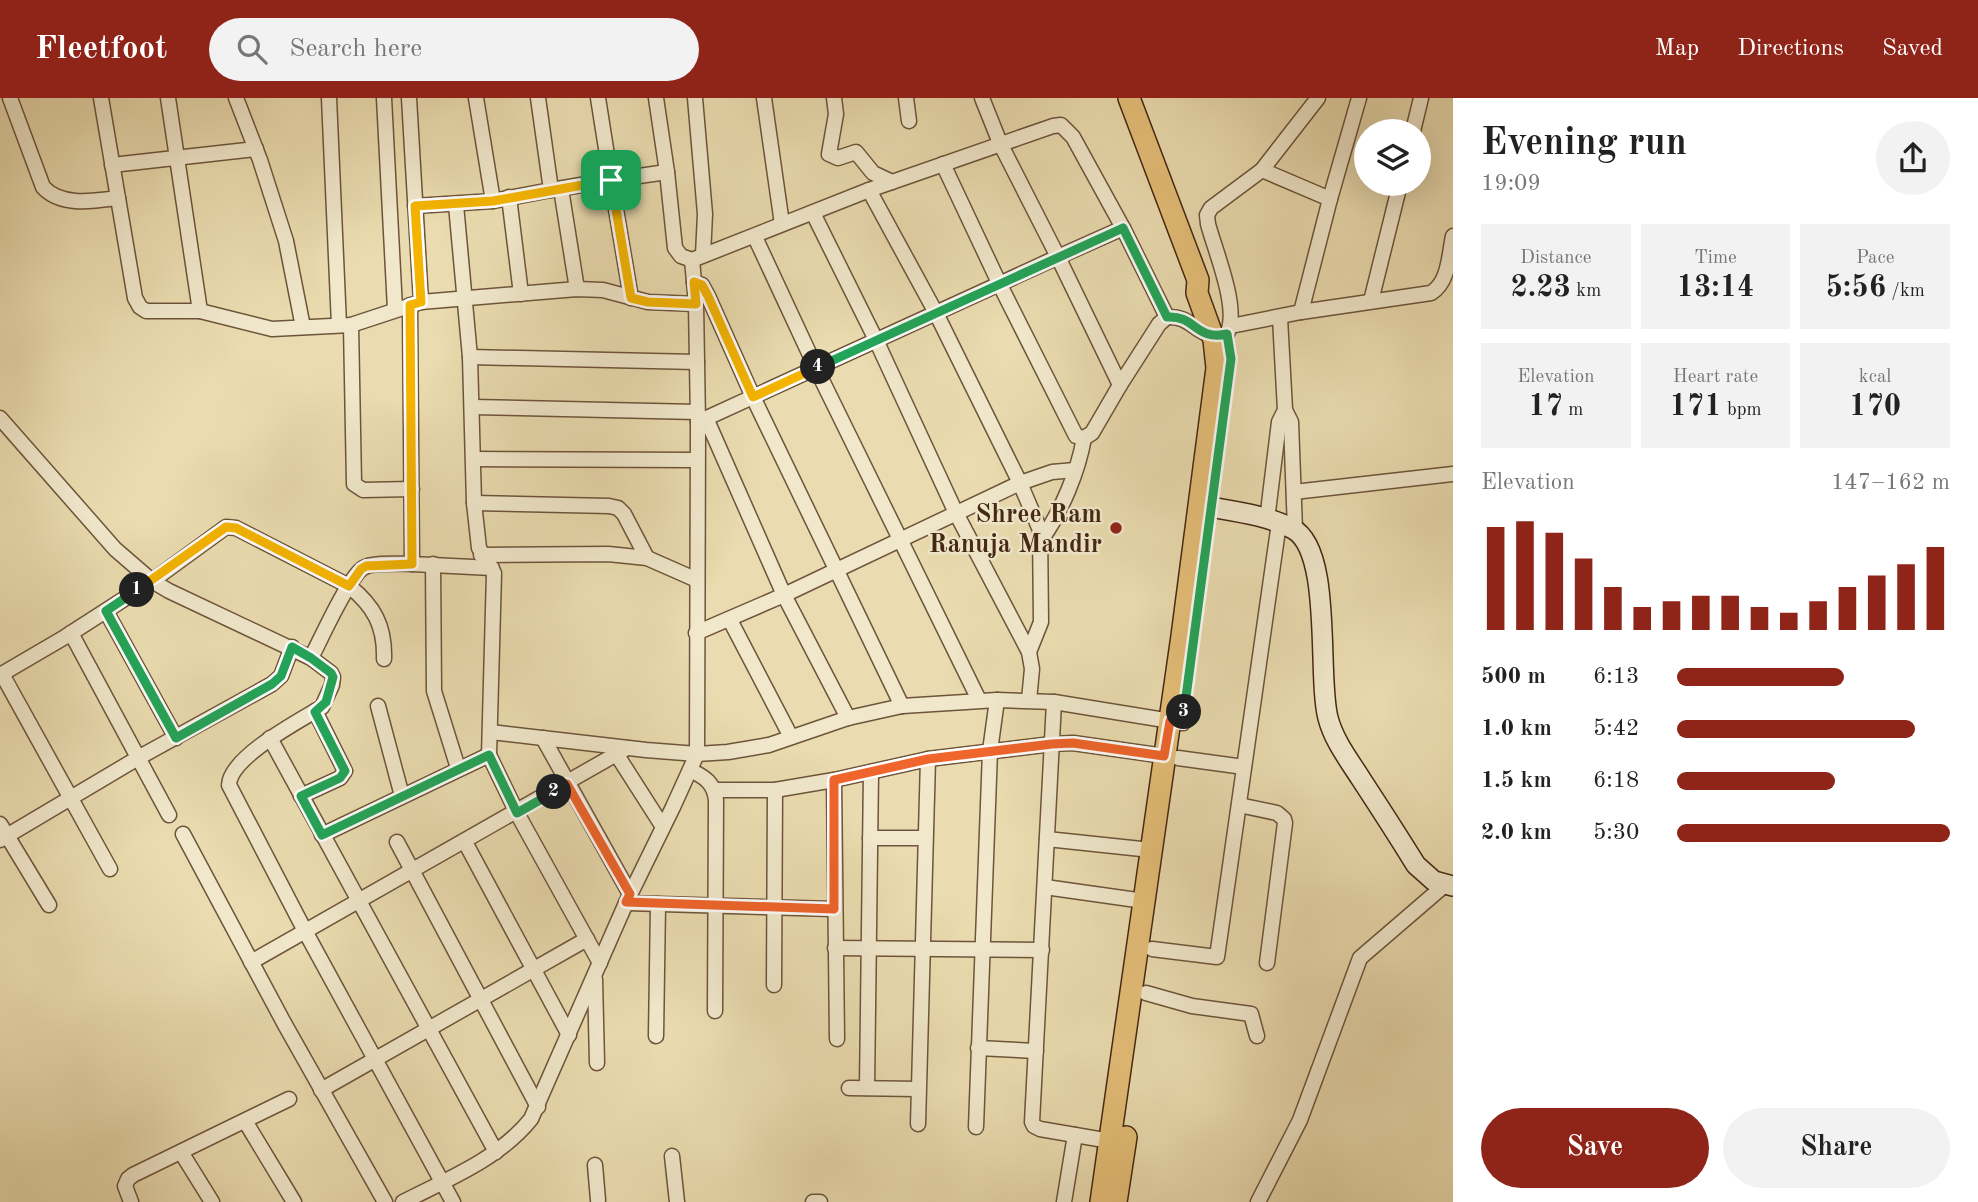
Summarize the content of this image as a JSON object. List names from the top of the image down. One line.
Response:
{"places":["Shree Ram Ranuja Mandir"],"page":{"header":"Fleetfoot","search":"Search here","nav":["Map","Directions","Saved"],"heading":["Evening run","19:09"],"stats":[["Distance","2.23 km"],["Time","13:14"],["Pace","5:56 /km"],["Elevation","17 m"],["Heart rate","171 bpm"],["kcal","170"]],"pins":["4","1","3","2"],"chart":["Elevation","147–162 m"],"list":[{"name":"500 m","note":"6:13"},{"name":"1.0 km","note":"5:42"},{"name":"1.5 km","note":"6:18"},{"name":"2.0 km","note":"5:30"}],"buttons":["Save","Share"]}}
